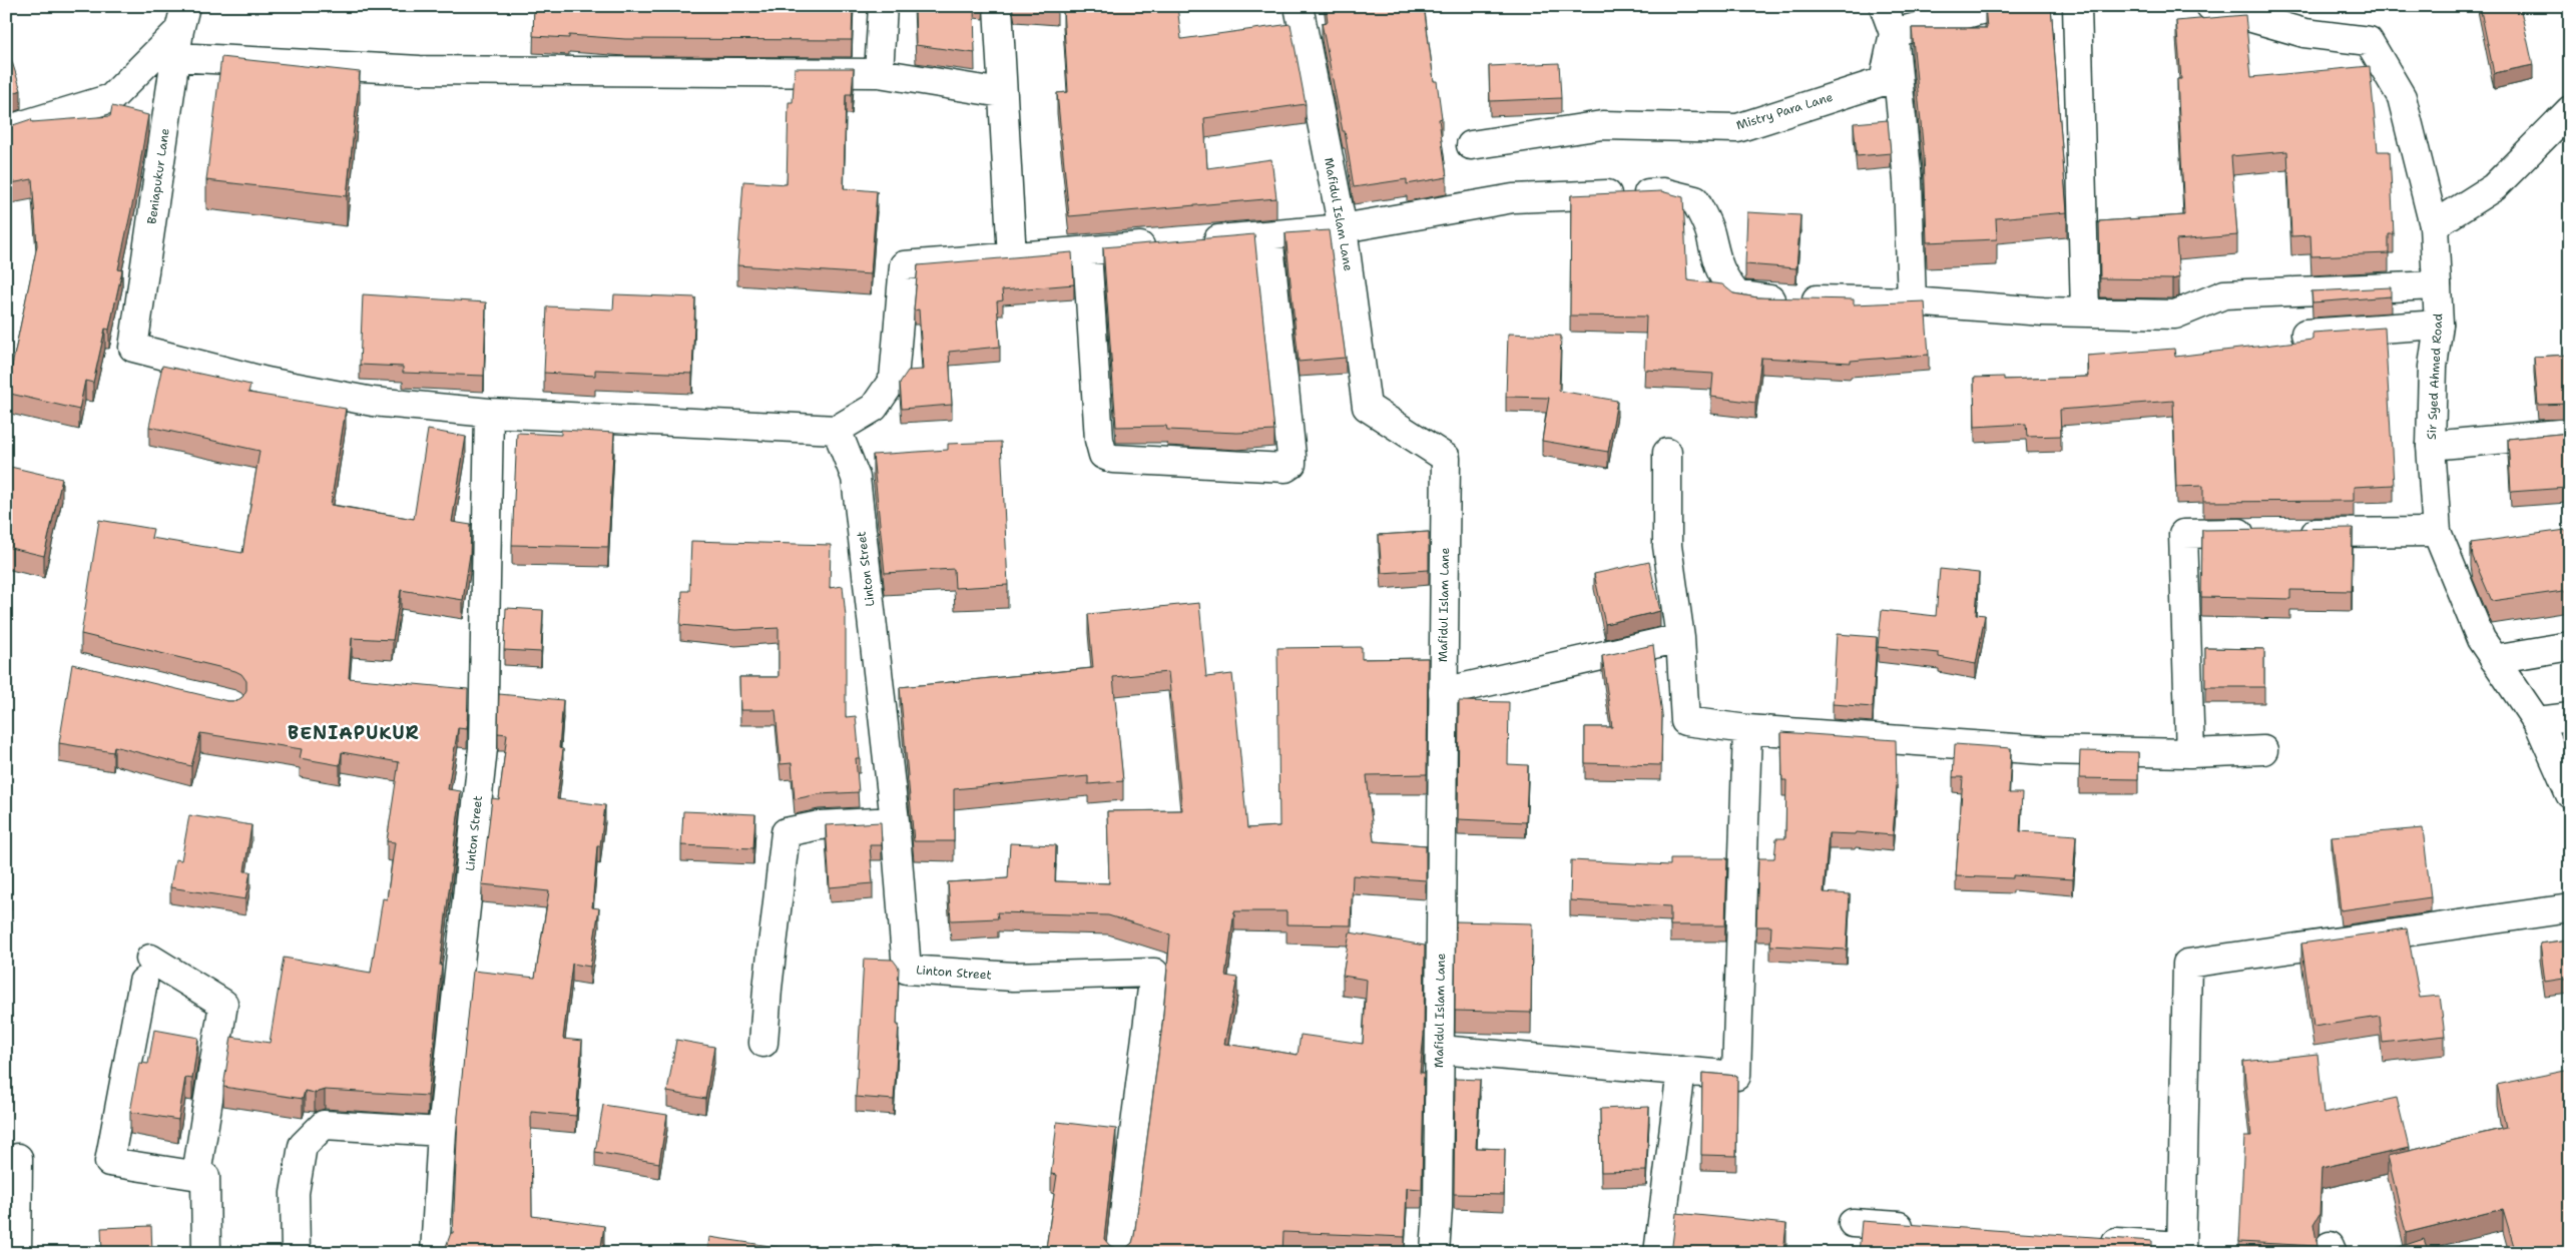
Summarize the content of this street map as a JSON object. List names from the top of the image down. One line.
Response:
{"streets":{"street":["Mistry Para Lane","Beniapukur Lane","Mafidul Islam Lane","Sir Syed Ahmed Road","Linton Street"]},"crossings":[["Beniapukur Lane","Linton Street"]],"districts":["BENIAPUKUR"]}
